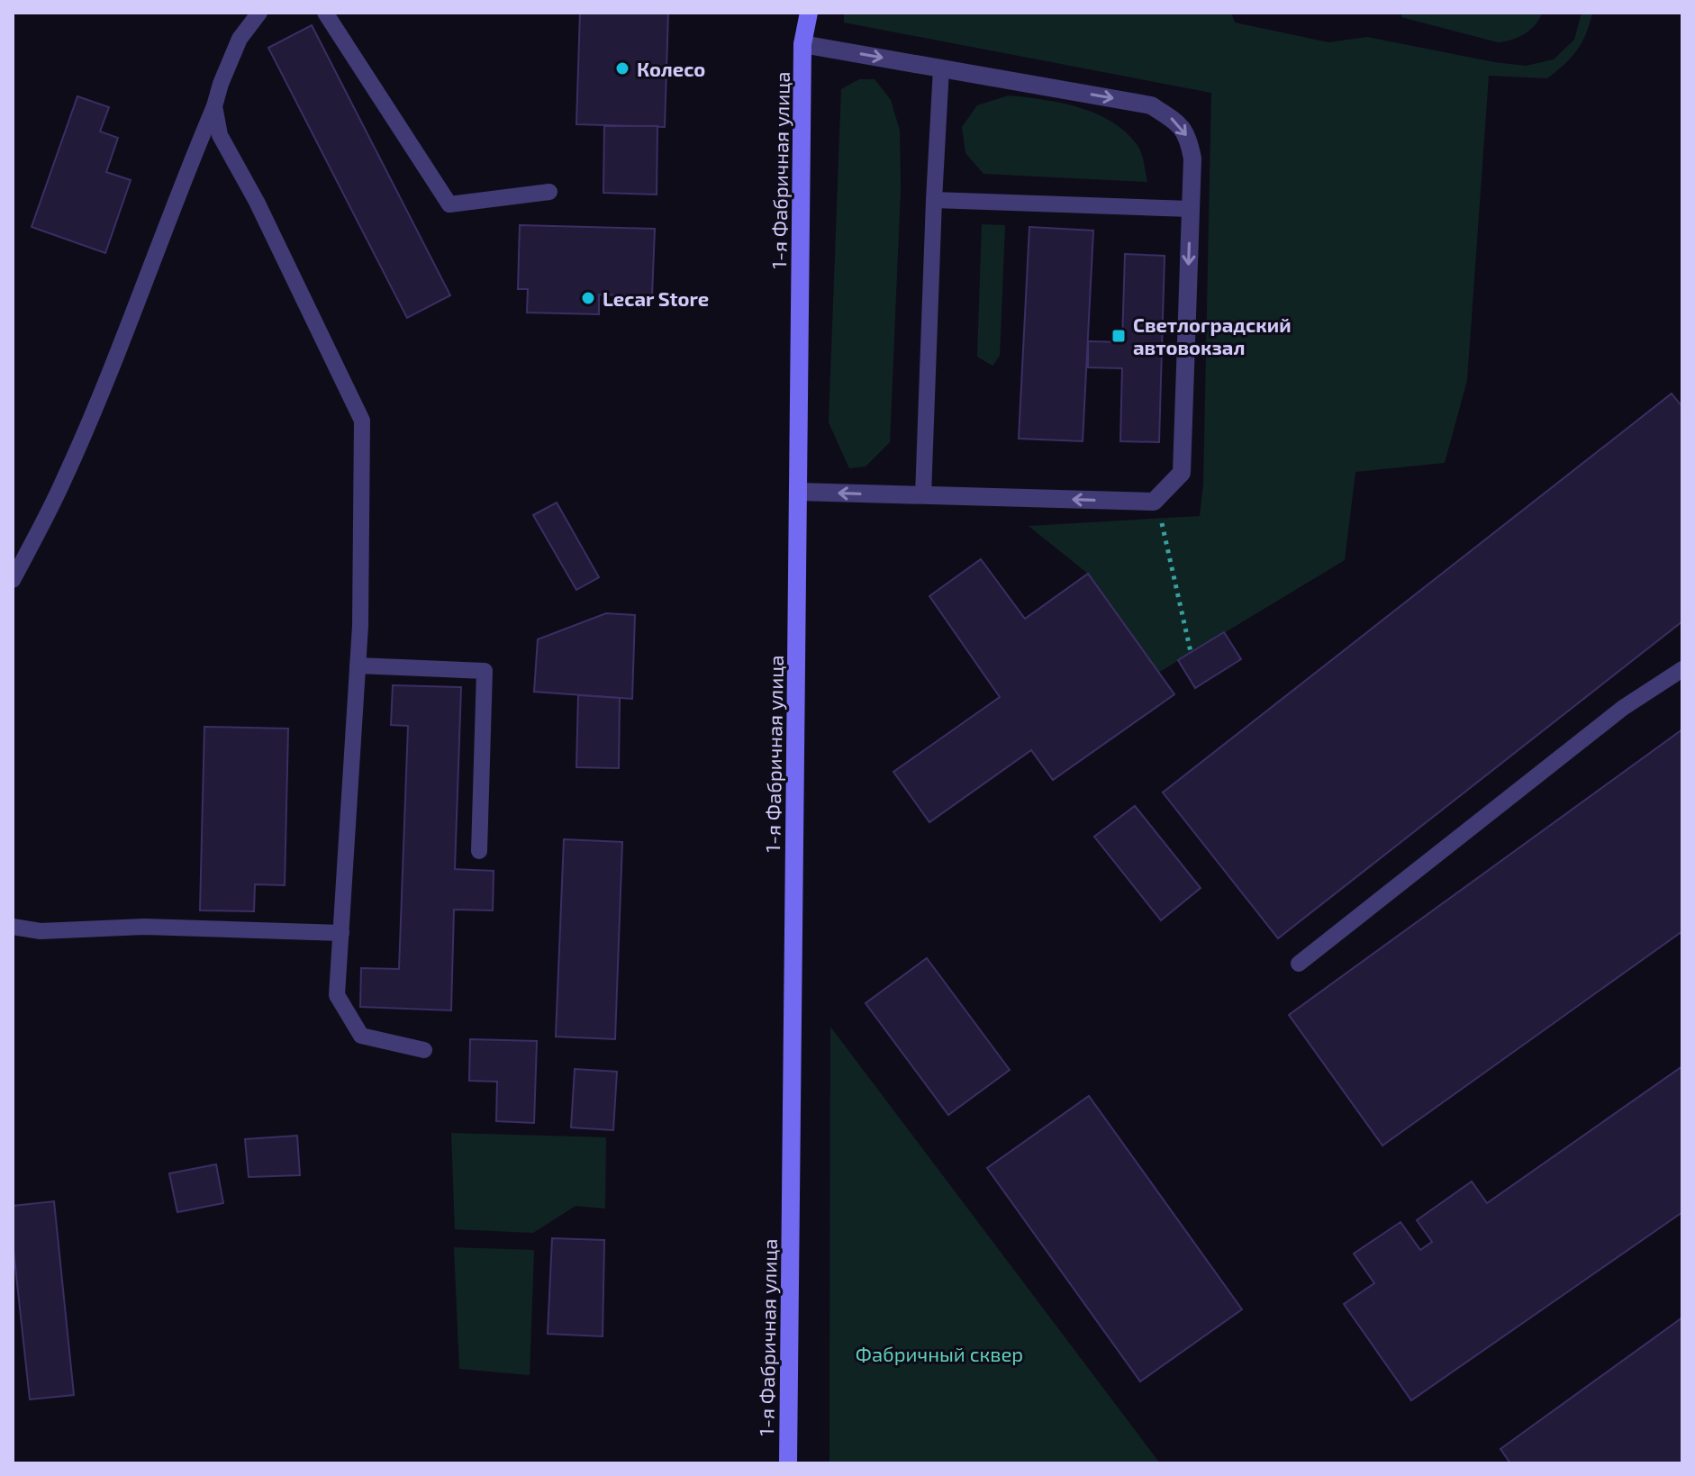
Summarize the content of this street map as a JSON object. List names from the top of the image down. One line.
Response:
{"streets":{"main road":["1-я Фабричная улица"]},"parks":["Фабричный сквер"],"places":{"other":["Колесо","Lecar Store"],"transit":["Светлоградский автовокзал"]}}
